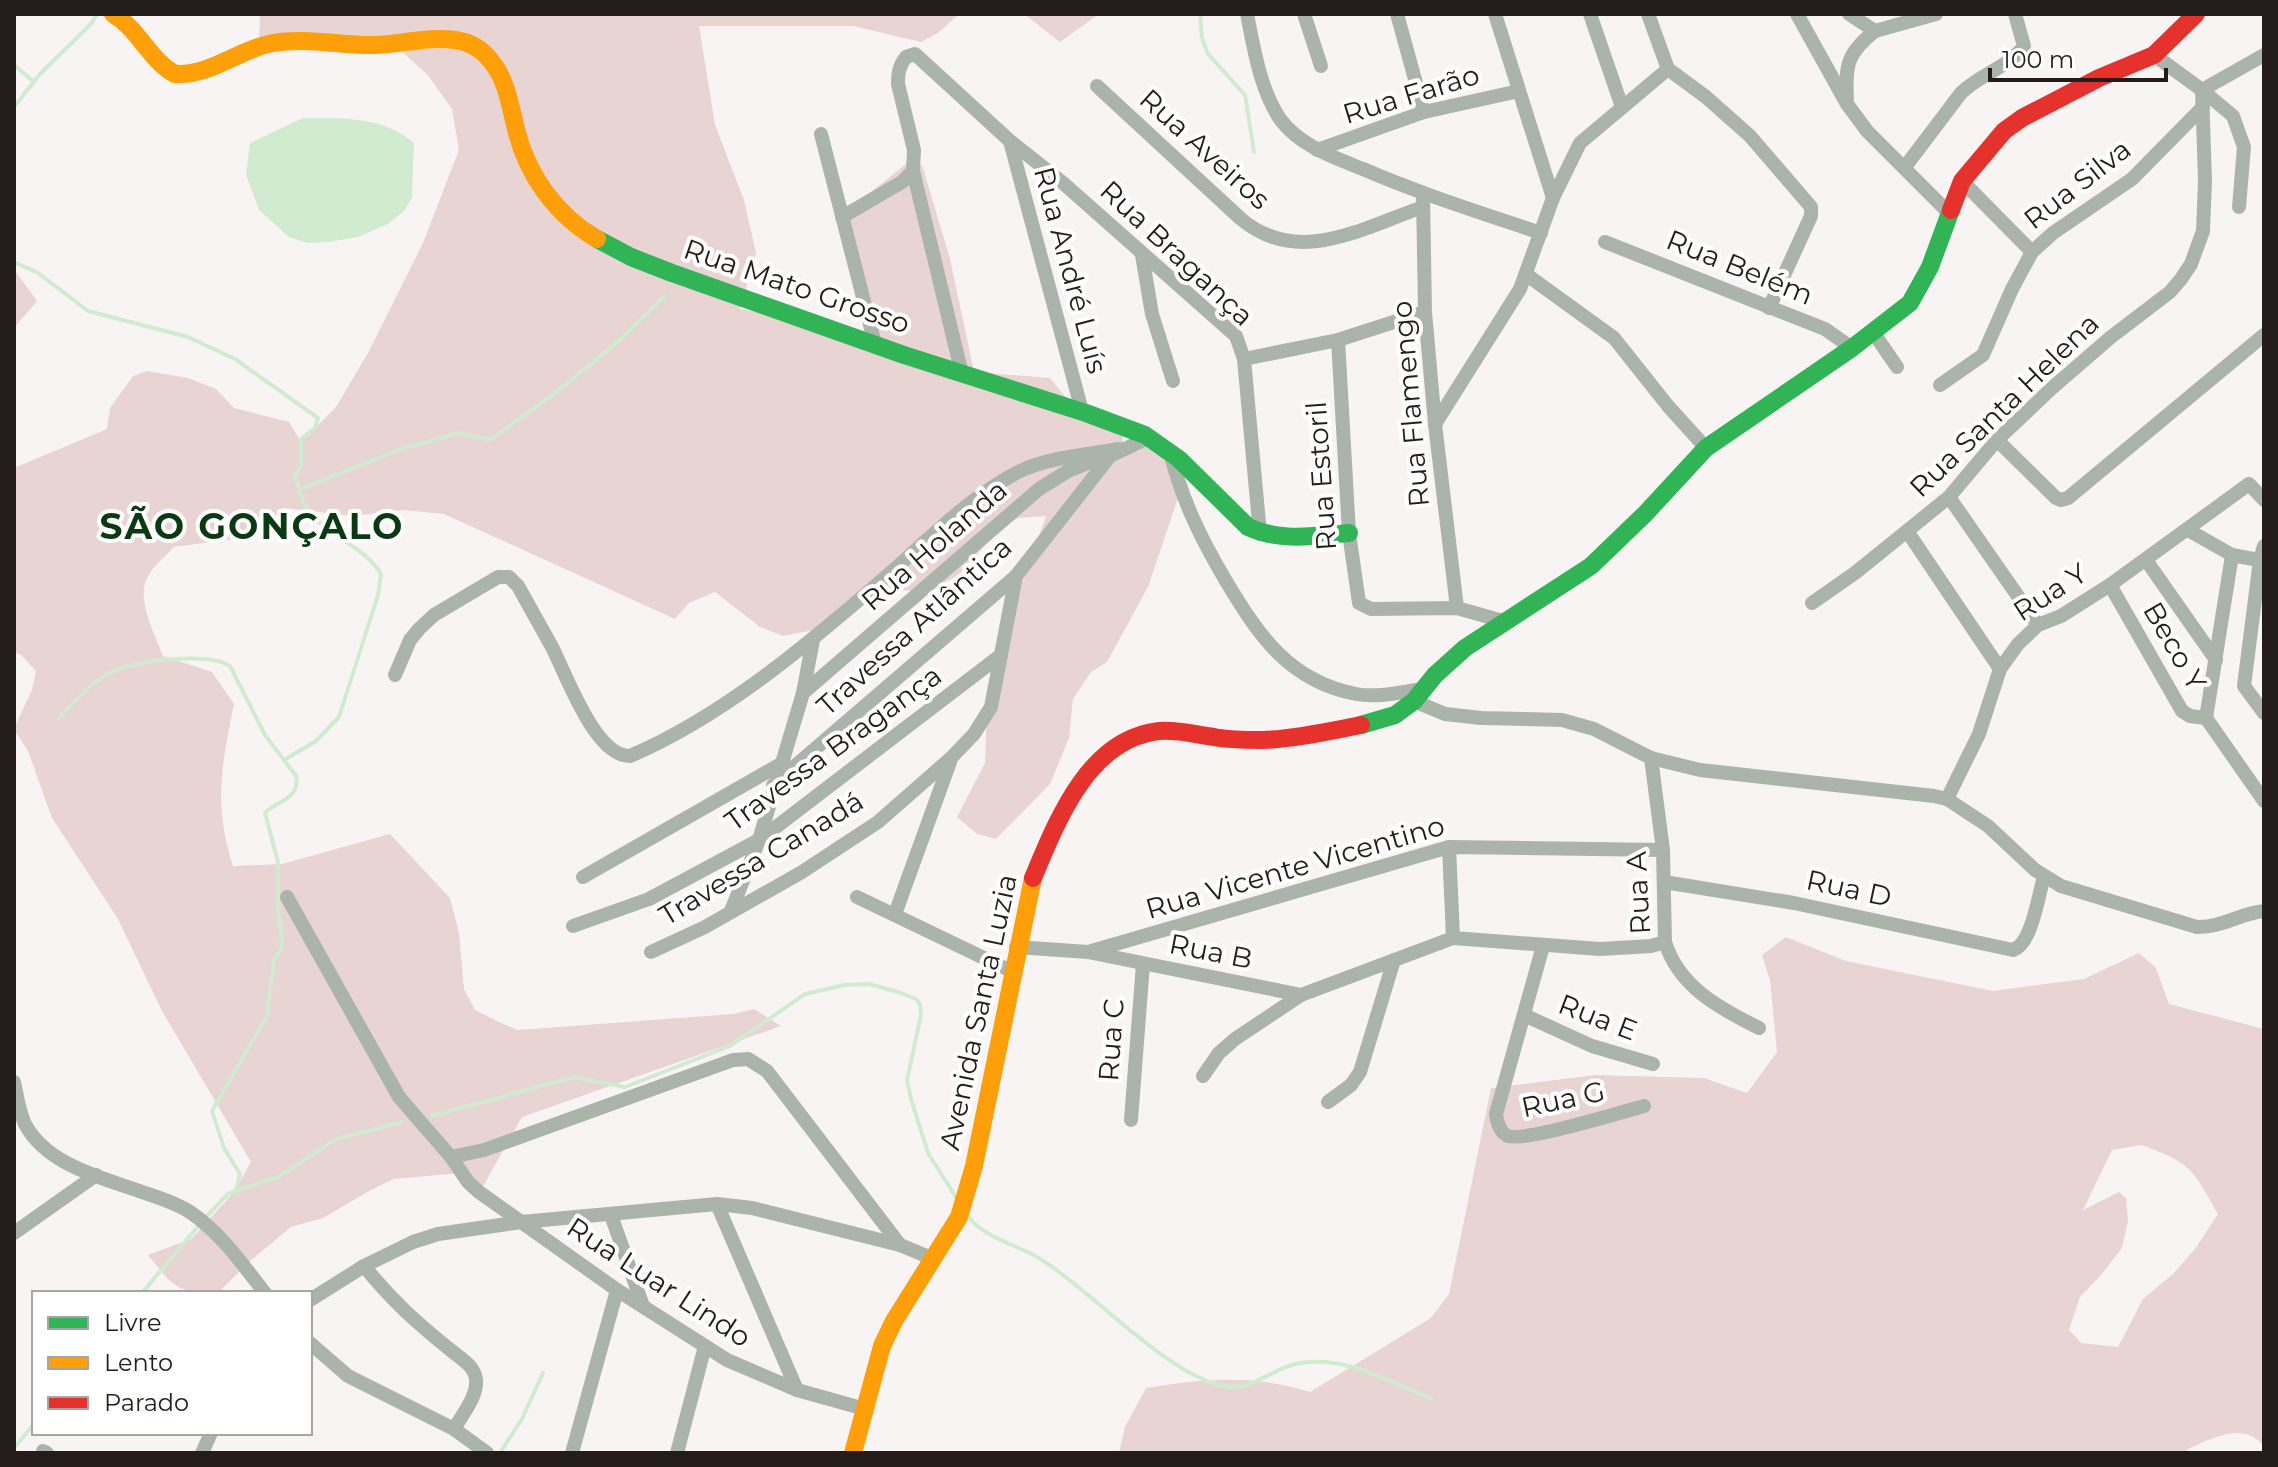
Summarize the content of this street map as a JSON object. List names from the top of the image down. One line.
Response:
{"streets":{"street":["Rua Farão","Rua Aveiros","Rua Silva","Rua Bragança","Rua Belém","Rua André Luís","Rua Mato Grosso","Rua Flamengo","Rua Santa Helena","Rua Estoril","Rua Holanda","Rua Y","Travessa Atlântica","Beco Y","Travessa Bragança","Travessa Canadá","Rua Vicente Vicentino","Rua D","Rua A","Rua B","Avenida Santa Luzia","Rua E","Rua C","Rua G","Rua Luar Lindo"]},"crossings":[["Rua Aveiros","Rua Flamengo"],["Rua Silva","Rua Santa Helena"],["Rua Bragança","Rua André Luís"],["Rua Bragança","Rua Flamengo"],["Rua Bragança","Rua Estoril"],["Rua Belém","Avenida Santa Luzia"],["Rua André Luís","Rua Mato Grosso"],["Rua Flamengo","Rua Estoril"],["Rua Holanda","Travessa Atlântica"],["Rua Y","Beco Y"],["Travessa Bragança","Travessa Canadá"],["Rua Vicente Vicentino","Rua A"],["Rua Vicente Vicentino","Rua B"],["Rua D","Rua A"],["Rua B","Avenida Santa Luzia"],["Rua B","Rua C"],["Avenida Santa Luzia","Rua Luar Lindo"],["Rua E","Rua G"]],"districts":["SÃO GONÇALO"],"legend":["Livre","Lento","Parado"],"scale_bar":"100 m"}
